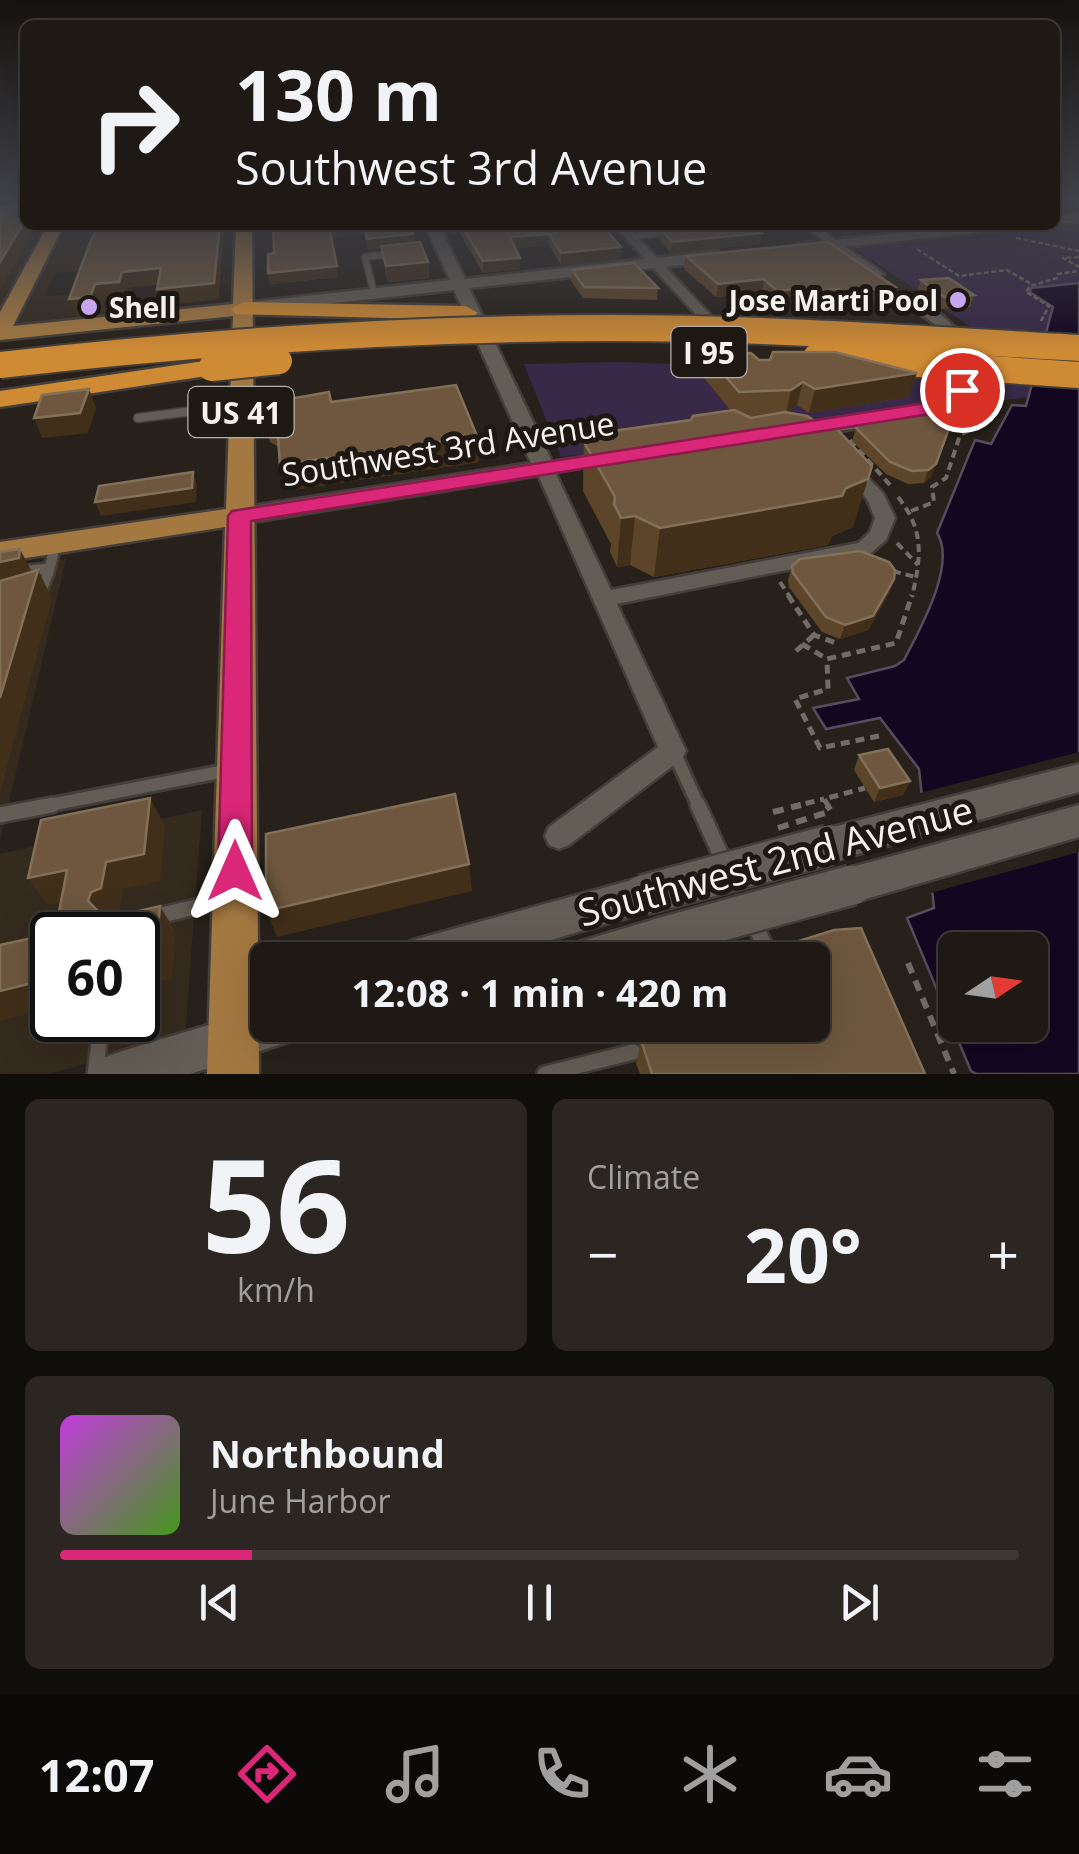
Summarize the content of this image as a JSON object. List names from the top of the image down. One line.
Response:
{"streets":{"highway":["I 95"],"main road":["US 41","Southwest 3rd Avenue"],"street":["Southwest 2nd Avenue"]},"crossings":[["US 41","Southwest 3rd Avenue"]],"places":["Jose Marti Pool","Shell"],"north":"right","page":{"turn":["130 m","Southwest 3rd Avenue"],"limit":"60","trip":"12:08 · 1 min · 420 m","tile":[["56","km/h"],"Climate"],"heat":["−","20°","+"],"song":["Northbound","June Harbor"],"tabs":"12:07"}}
